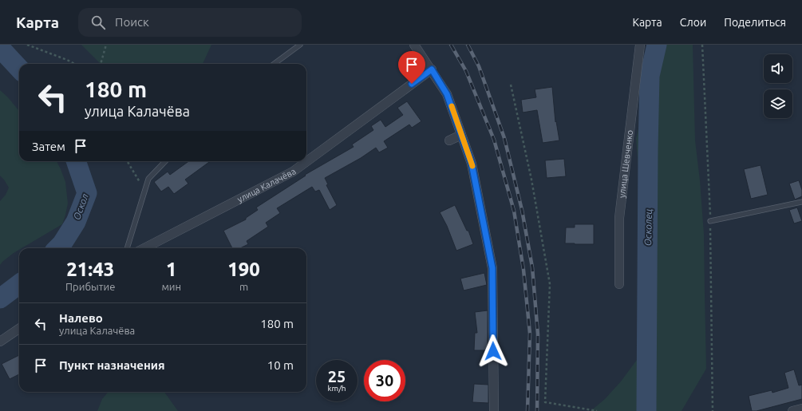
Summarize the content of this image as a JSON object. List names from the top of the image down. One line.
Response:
{"streets":{"street":["улица Шевченко","улица Калачёва"]},"water":["Оскол","Осколец"],"page":{"header":"Карта","search":"Поиск","nav":["Карта","Слои","Поделиться"],"turn":["180 m","улица Калачёва"],"then":"Затем","eta":["21:43","Прибытие","1","мин","190","m"],"list":[{"name":"Налево","note":"улица Калачёва","value":"180 m"},{"name":"Пункт назначения","value":"10 m"}],"speed":"25 km/h","limit":"30"}}
